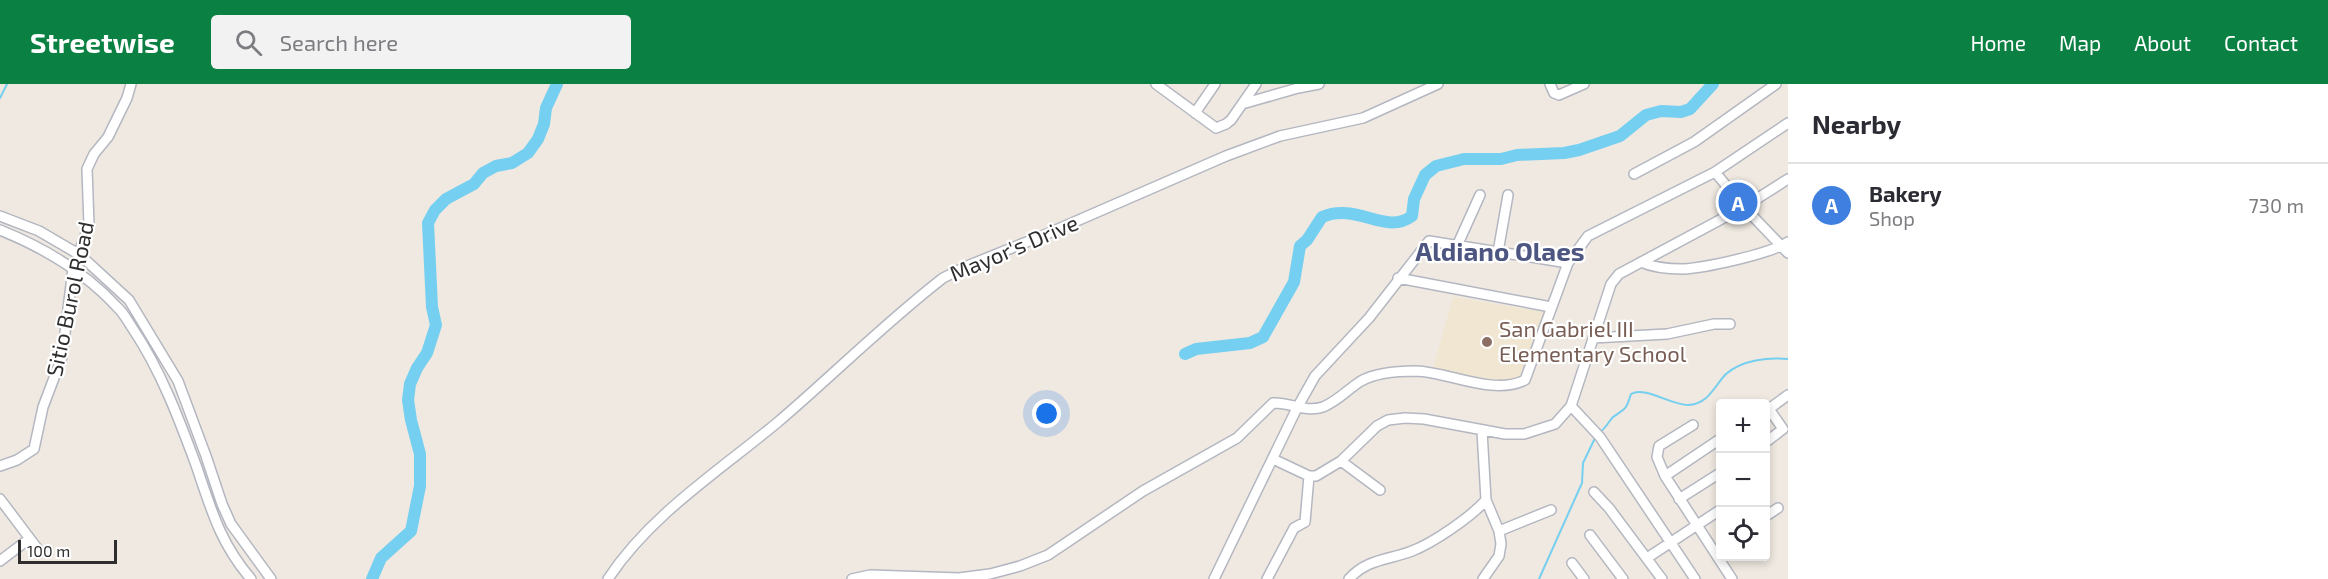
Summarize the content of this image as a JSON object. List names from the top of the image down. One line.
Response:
{"streets":{"street":["Mayor's Drive","Sitio Burol Road"]},"districts":["Aldiano Olaes"],"places":["San Gabriel III Elementary School"],"scale_bar":"100 m","page":{"header":"Streetwise","search":"Search here","nav":["Home","Map","About","Contact"],"heading":"Nearby","list":[{"mark":"A","name":"Bakery","note":"Shop","value":"730 m"}],"pins":"A","map_buttons":["+","−"],"scale":"100 m"}}
